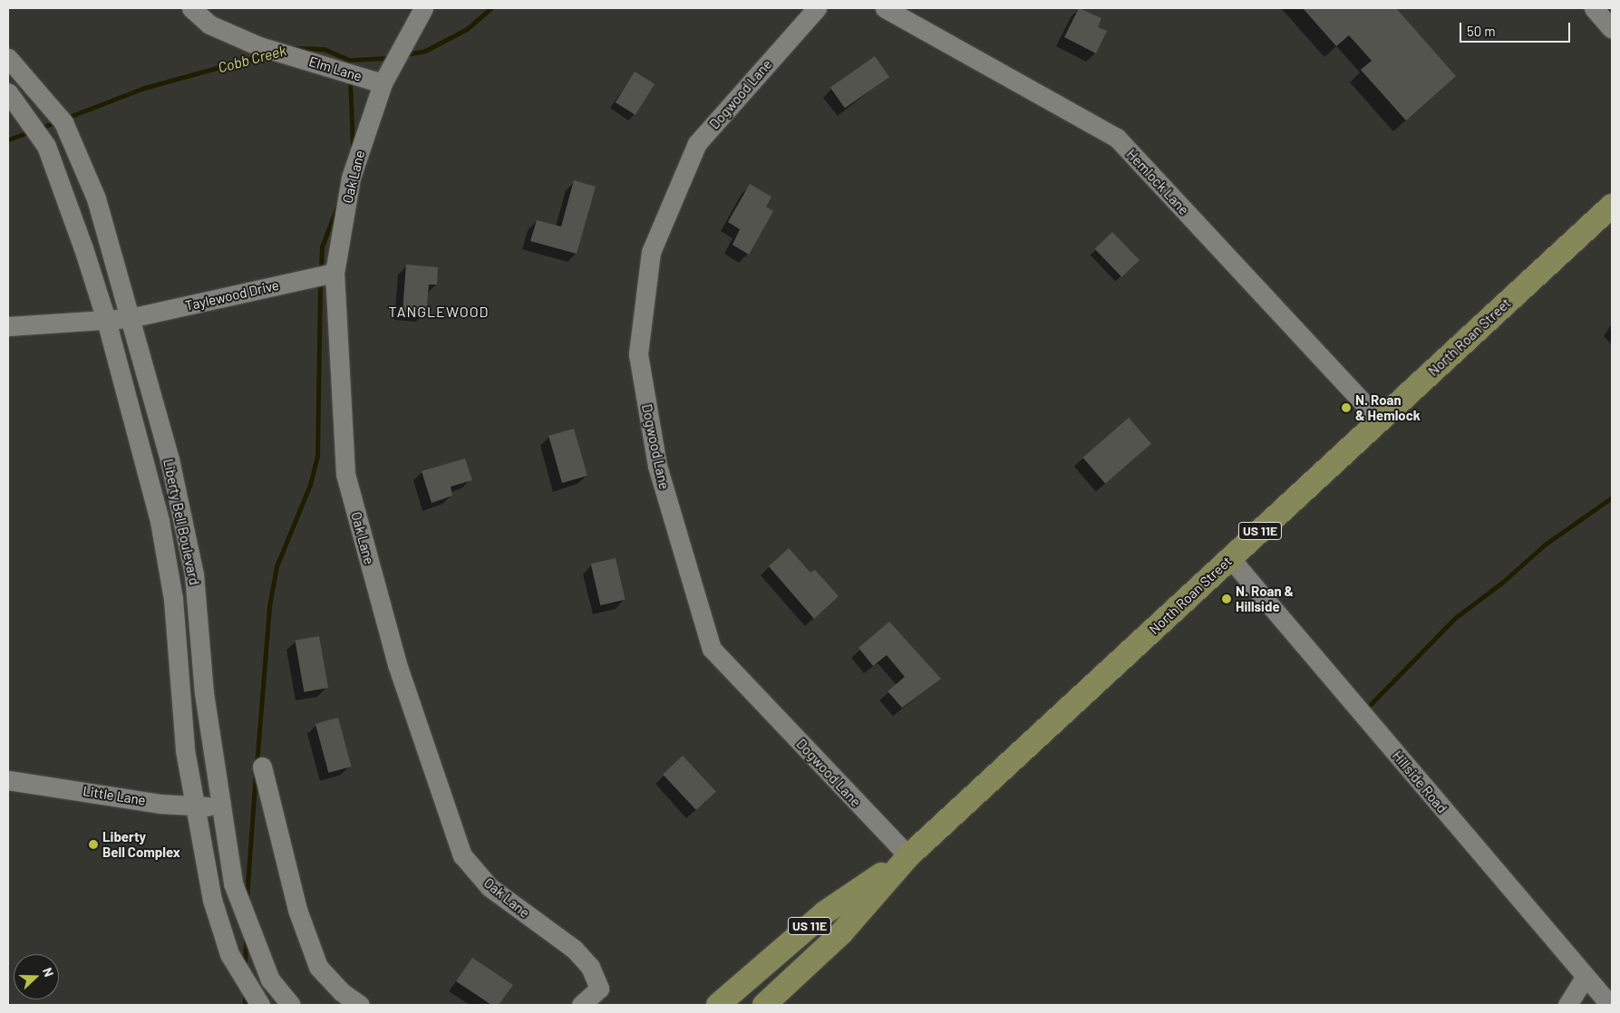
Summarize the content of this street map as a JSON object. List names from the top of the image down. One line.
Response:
{"streets":{"main road":["North Roan Street","US 11E"],"street":["Elm Lane","Dogwood Lane","Oak Lane","Hemlock Lane","Taylewood Drive","Liberty Bell Boulevard","Hillside Road","Little Lane"]},"crossings":[["Elm Lane","Oak Lane"],["Dogwood Lane","North Roan Street"],["Oak Lane","Taylewood Drive"],["Hemlock Lane","North Roan Street"],["Taylewood Drive","Liberty Bell Boulevard"],["North Roan Street","Hillside Road"],["Liberty Bell Boulevard","Little Lane"]],"districts":["TANGLEWOOD"],"water":["Cobb Creek"],"places":["N. Roan & Hemlock","N. Roan & Hillside","Liberty Bell Complex"],"scale_bar":"50 m","north":"right"}
